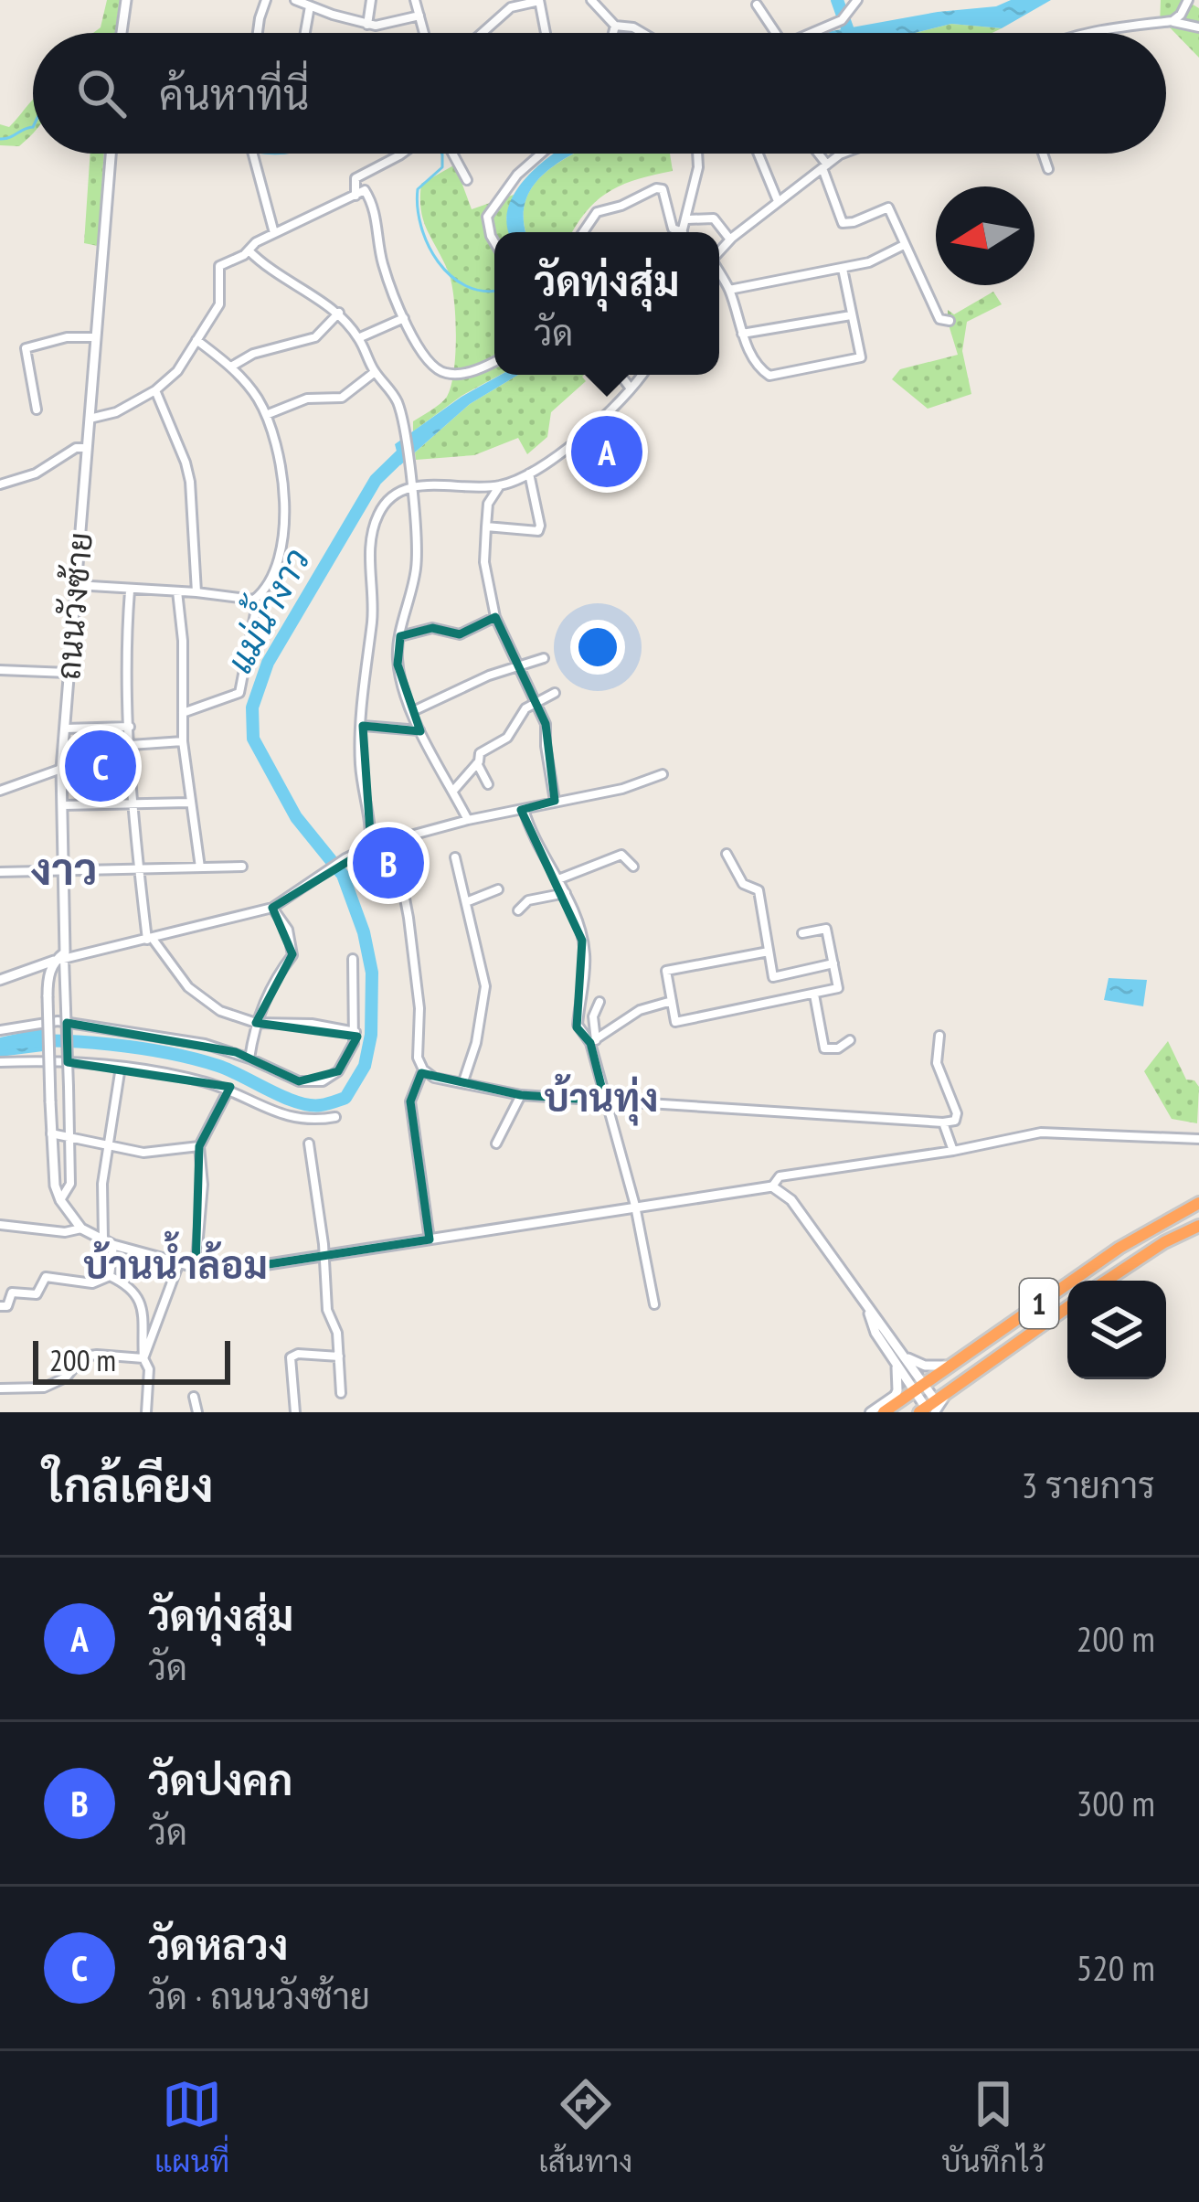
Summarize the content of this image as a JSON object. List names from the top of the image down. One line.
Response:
{"streets":{"highway":["1"],"main road":["ถนนวังซ้าย"]},"districts":["งาว","บ้านทุ่ง","บ้านน้ำล้อม"],"water":["แม่น้ำงาว"],"scale_bar":"200 m","north":"left","page":{"search":"ค้นหาที่นี่","popup":["วัดทุ่งสุ่ม","วัด"],"pins":["A","C","B"],"scale":"200 m","heading":["ใกล้เคียง","3 รายการ"],"list":[{"mark":"A","name":"วัดทุ่งสุ่ม","note":"วัด","value":"200 m"},{"mark":"B","name":"วัดปงคก","note":"วัด","value":"300 m"},{"mark":"C","name":"วัดหลวง","note":"วัด · ถนนวังซ้าย","value":"520 m"}],"nav":["แผนที่","เส้นทาง","บันทึกไว้"]}}
